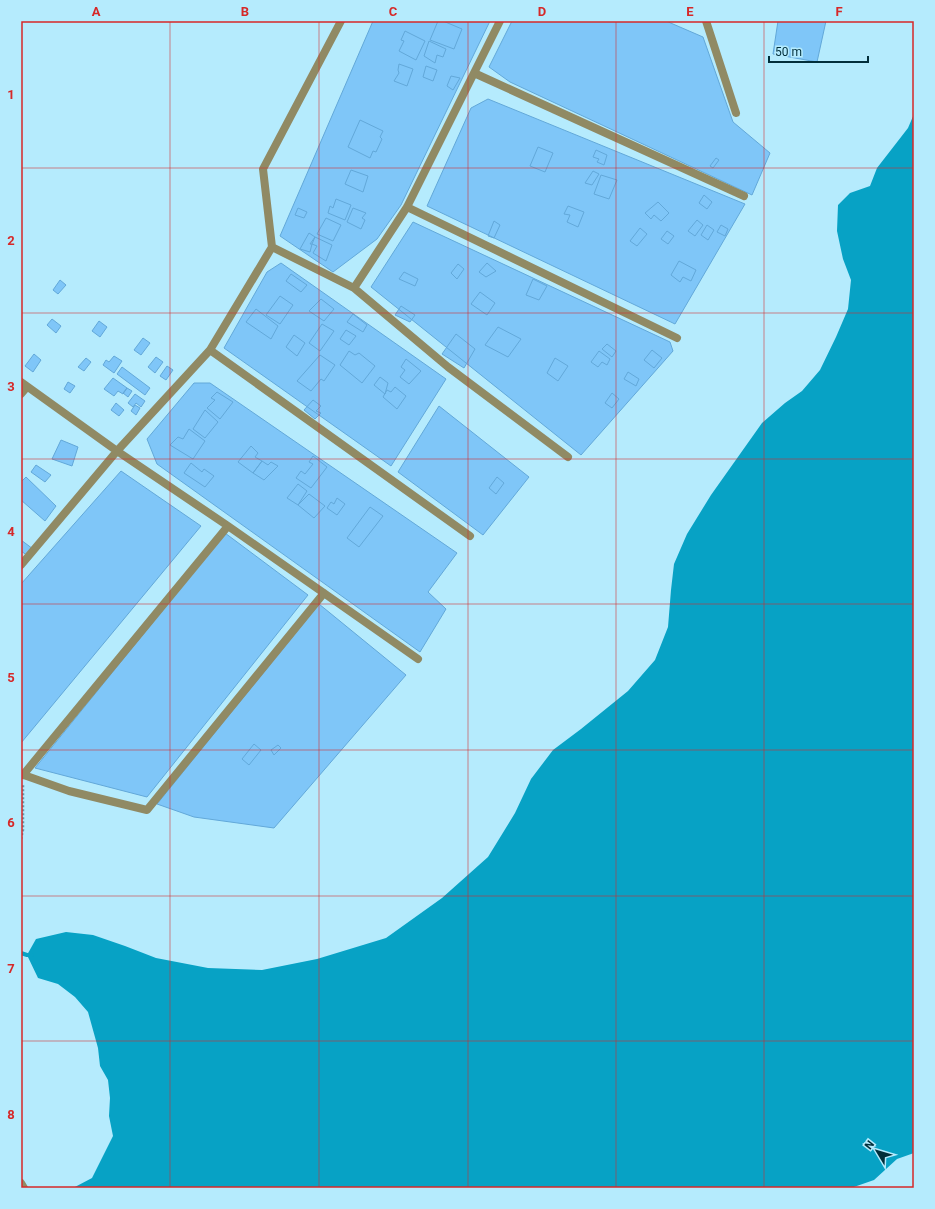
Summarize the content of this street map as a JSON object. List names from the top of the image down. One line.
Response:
{"scale_bar":"50 m","north":"top left","grid":{"columns":["A","B","C","D","E","F"],"rows":["1","2","3","4","5","6","7","8"]}}
